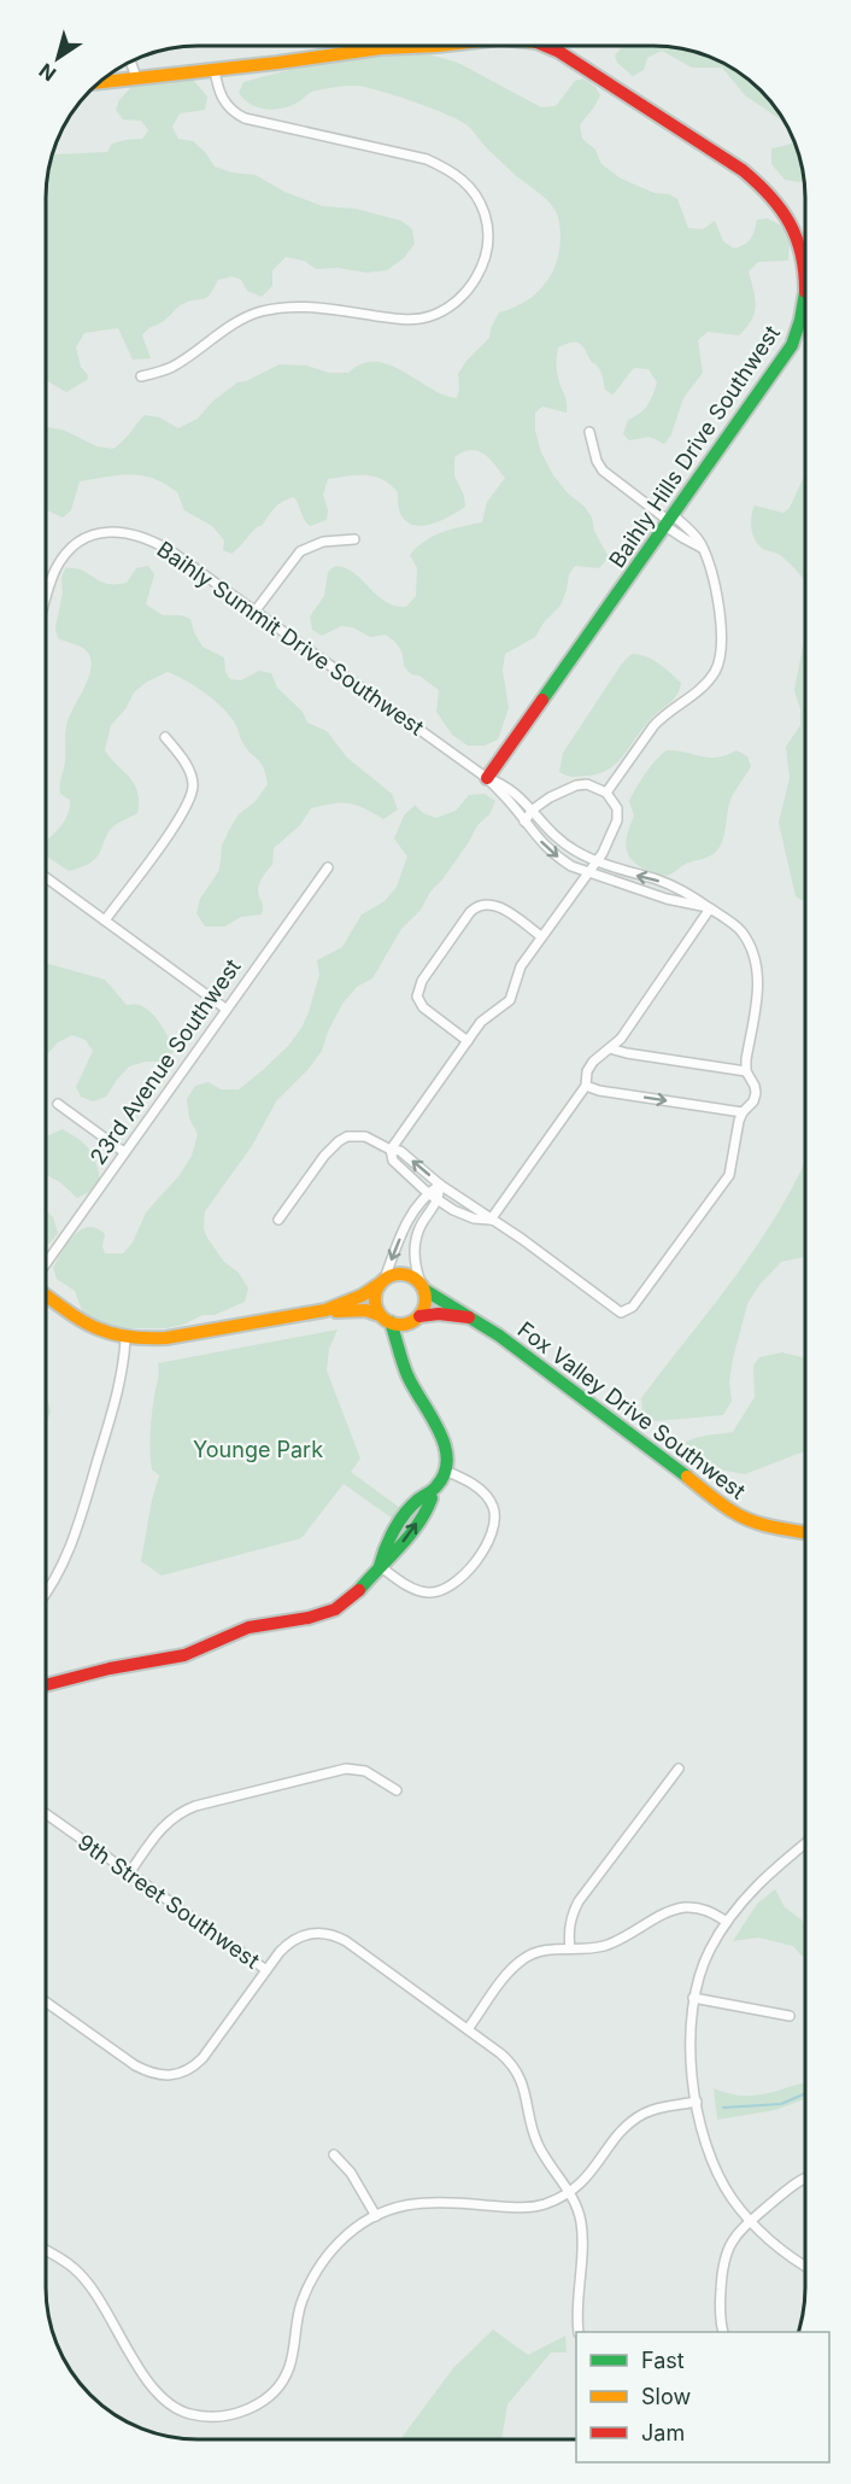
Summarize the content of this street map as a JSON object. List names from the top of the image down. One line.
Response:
{"streets":{"street":["Baihly Hills Drive Southwest","Baihly Summit Drive Southwest","23rd Avenue Southwest","Fox Valley Drive Southwest","9th Street Southwest"]},"crossings":[["Baihly Hills Drive Southwest","Baihly Summit Drive Southwest"]],"parks":["Younge Park"],"legend":["Fast","Slow","Jam"],"north":"bottom left"}
